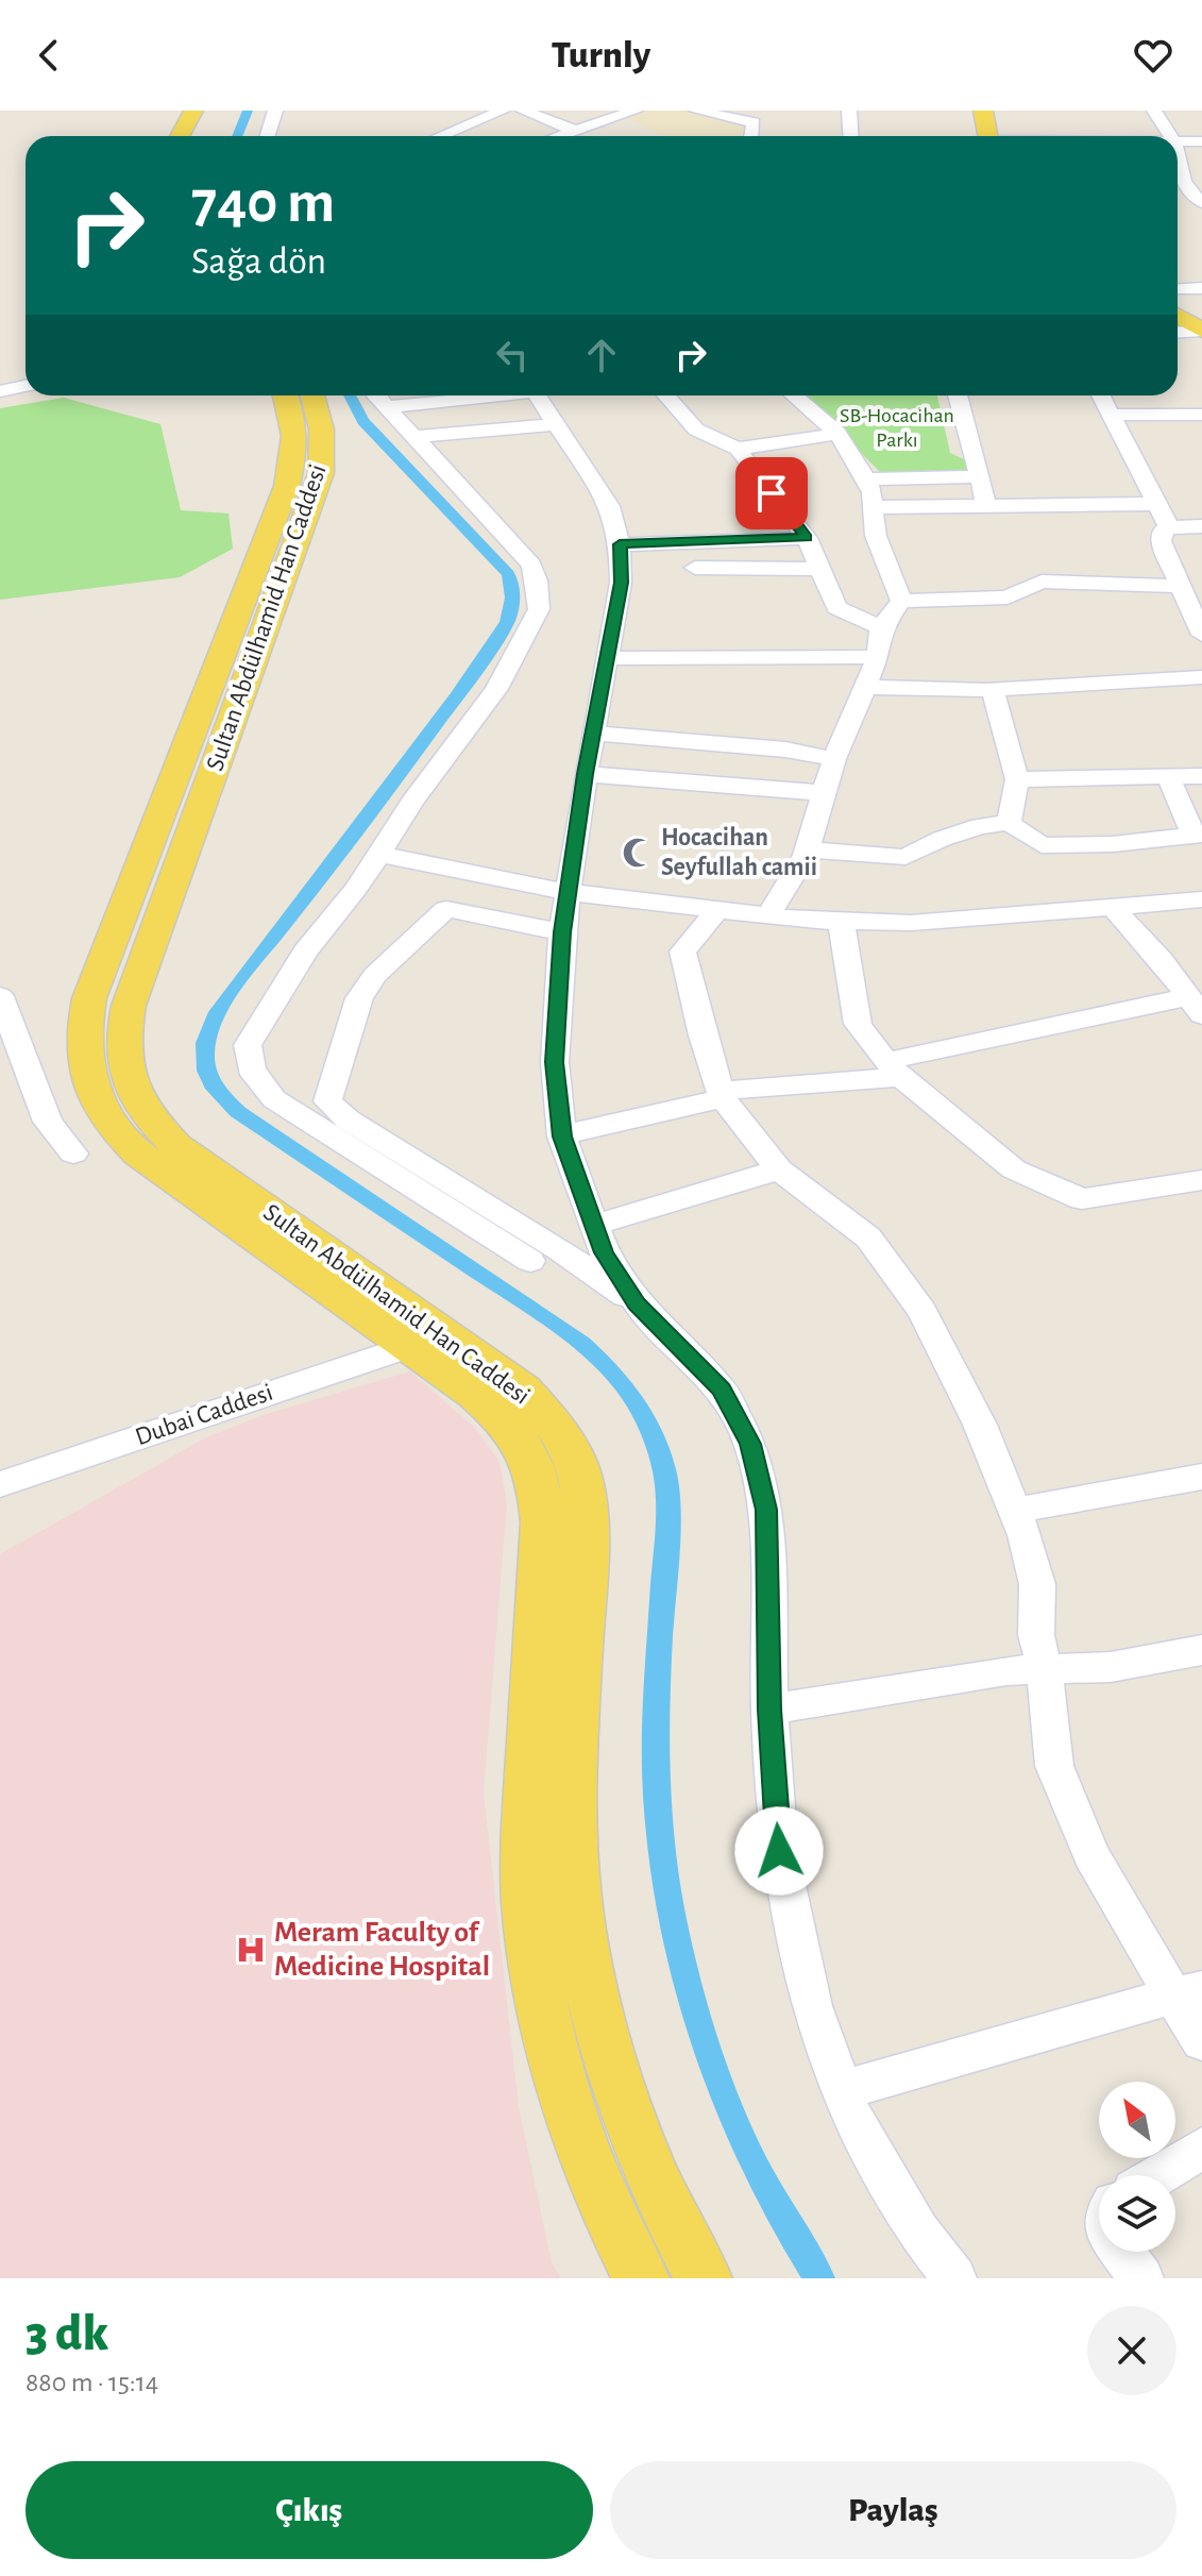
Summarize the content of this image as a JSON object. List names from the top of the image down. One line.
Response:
{"streets":{"main road":["Sultan Abdülhamid Han Caddesi"],"street":["Dubai Caddesi"]},"crossings":[["Sultan Abdülhamid Han Caddesi","Dubai Caddesi"]],"parks":["SB-Hocacihan Parkı"],"places":{"mosque":["Hocacihan Seyfullah camii"],"hospital":["Meram Faculty of Medicine Hospital"]},"north":"top left","page":{"header":"Turnly","turn":["740 m","Sağa dön"],"heading":["3 dk","880 m · 15:14"],"buttons":["Çıkış","Paylaş"]}}
